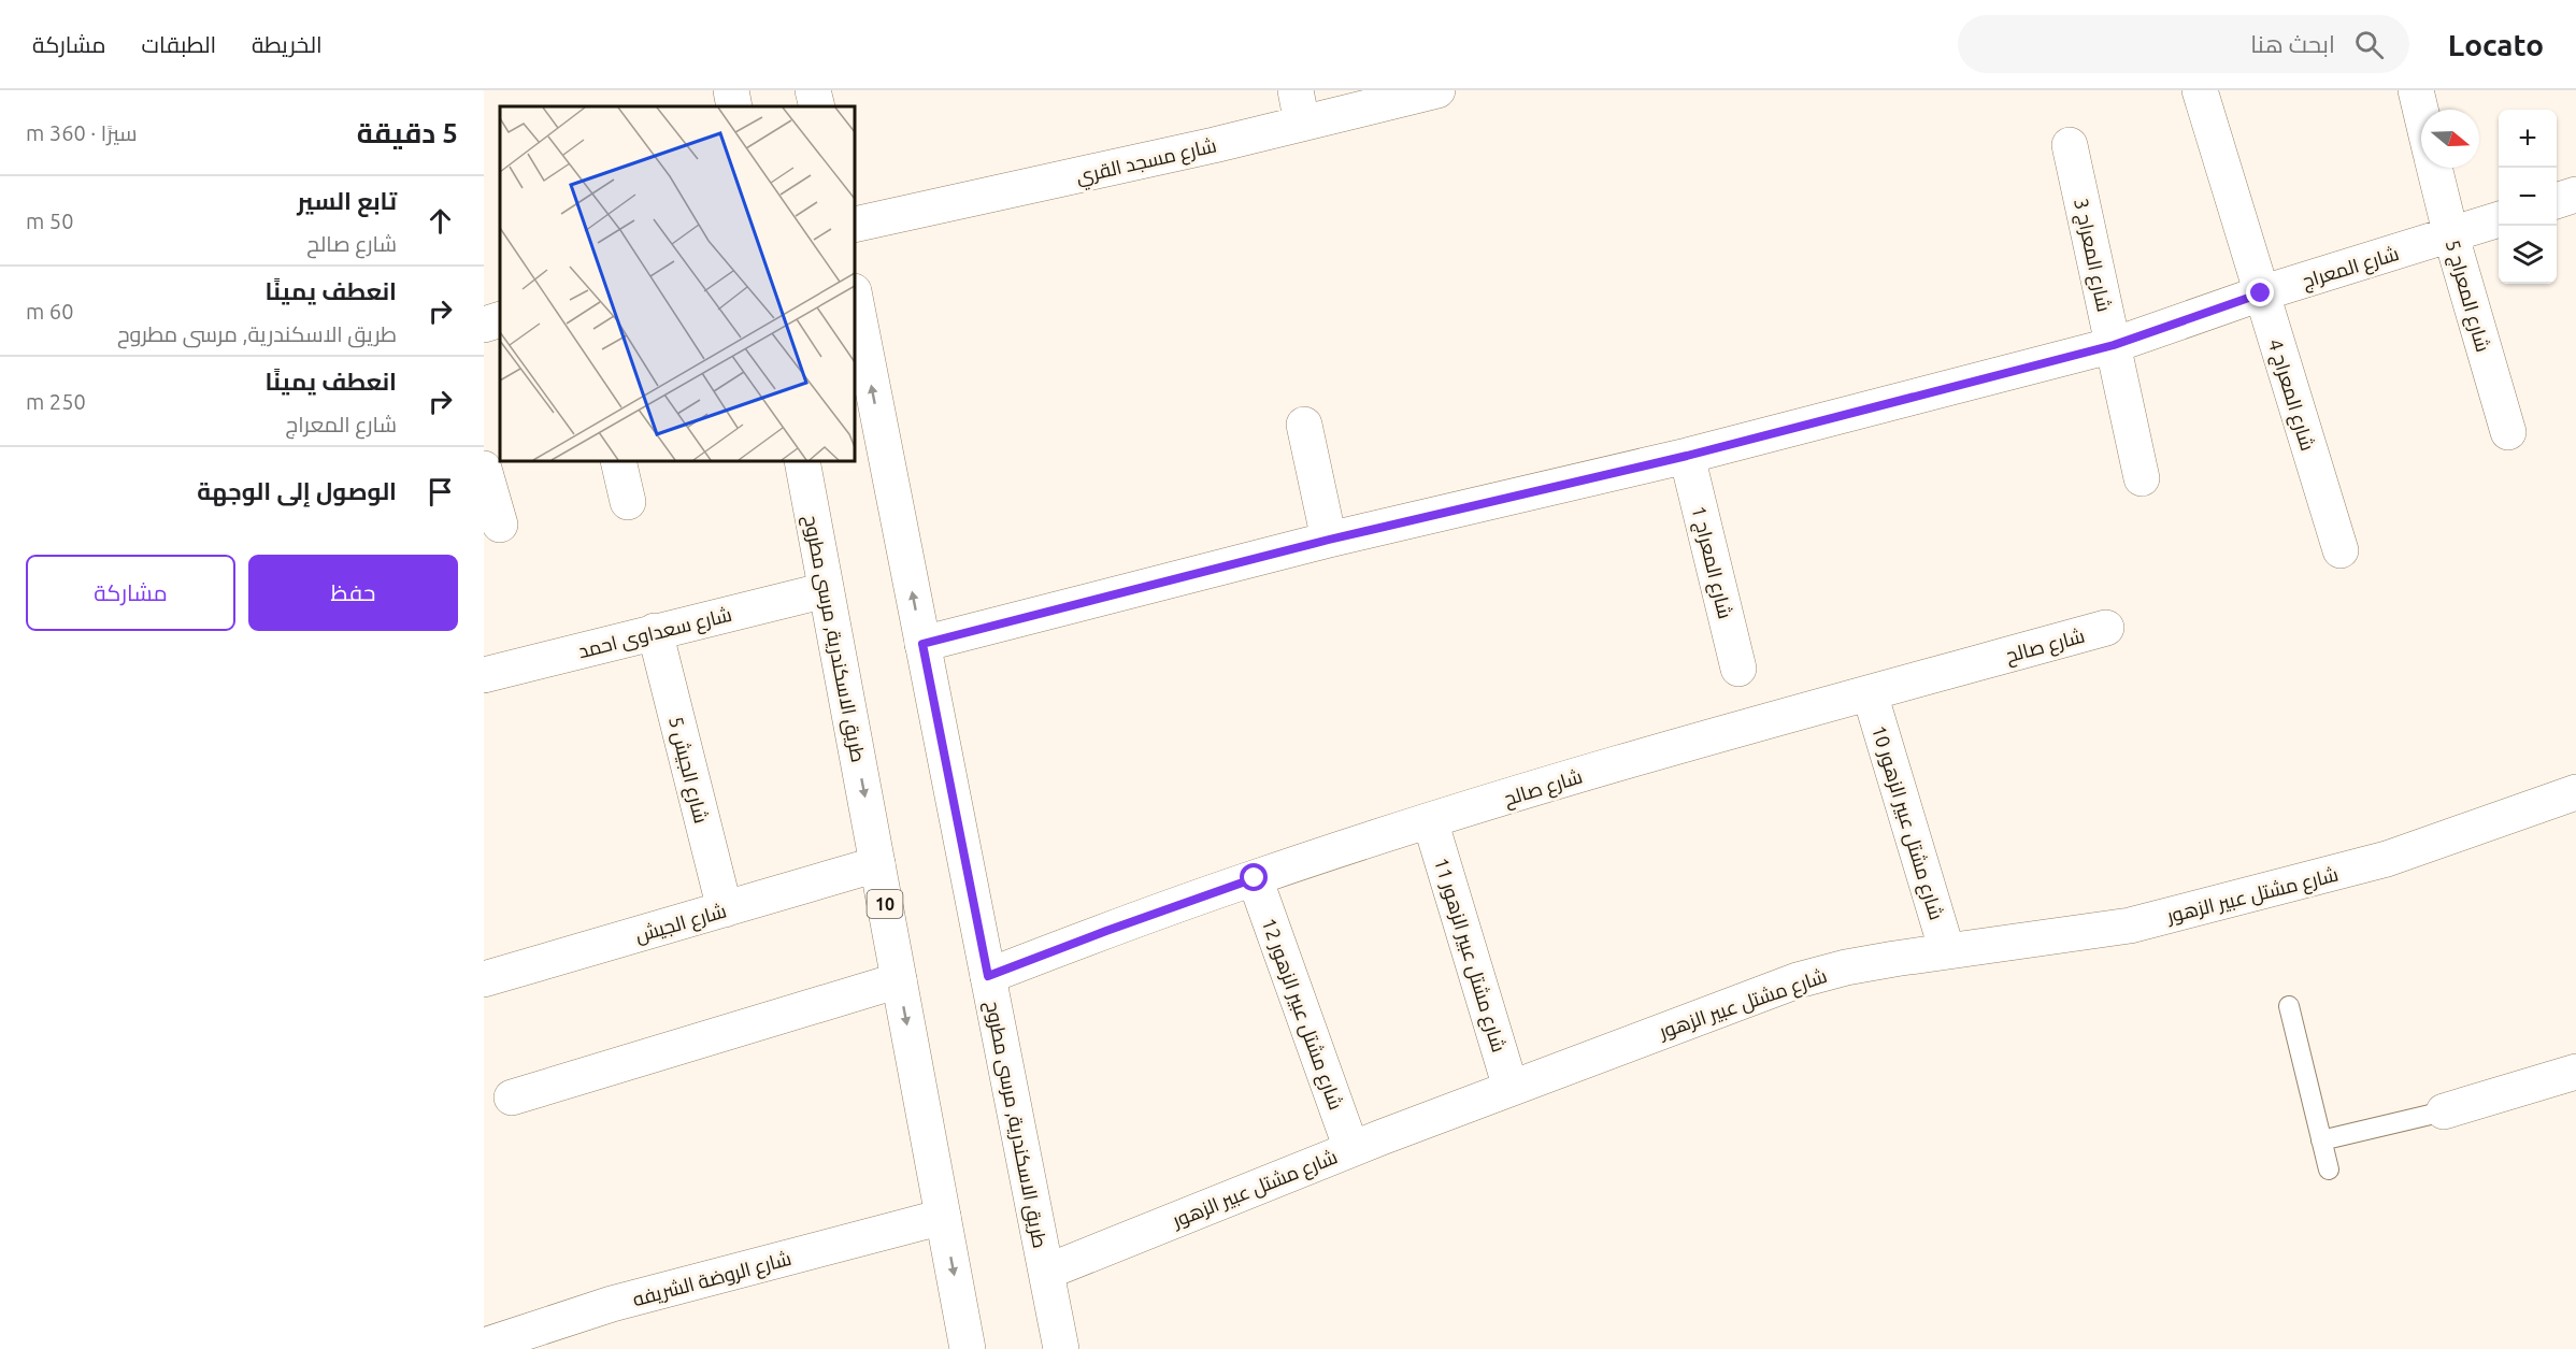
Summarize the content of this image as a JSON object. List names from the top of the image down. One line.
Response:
{"streets":{"street":["شارع مسجد القري","شارع المعراج 3","شارع المعراج","شارع المعراج 5","شارع المعراج 4","شارع المعراج 1","شارع سعداوى احمد","طريق الاسكندرية, مرسى مطروح","شارع صالح","شارع الجيش 5","شارع مشتل عبير الزهور 10","شارع مشتل عبير الزهور","10","شارع الجيش","شارع مشتل عبير الزهور 11","شارع مشتل عبير الزهور 12","شارع الروضة الشريفه"]},"crossings":[["شارع المعراج 3","شارع المعراج"],["شارع المعراج","شارع المعراج 5"],["شارع المعراج","شارع المعراج 4"],["شارع المعراج","شارع المعراج 1"],["شارع المعراج","طريق الاسكندرية, مرسى مطروح"],["شارع سعداوى احمد","طريق الاسكندرية, مرسى مطروح"],["شارع سعداوى احمد","شارع الجيش 5"],["طريق الاسكندرية, مرسى مطروح","شارع صالح"],["طريق الاسكندرية, مرسى مطروح","شارع مشتل عبير الزهور"],["طريق الاسكندرية, مرسى مطروح","شارع الجيش"],["طريق الاسكندرية, مرسى مطروح","شارع الروضة الشريفه"],["شارع صالح","شارع مشتل عبير الزهور 10"],["شارع صالح","شارع مشتل عبير الزهور 11"],["شارع صالح","شارع مشتل عبير الزهور 12"],["شارع الجيش 5","شارع الجيش"],["شارع مشتل عبير الزهور 10","شارع مشتل عبير الزهور"],["شارع مشتل عبير الزهور","شارع مشتل عبير الزهور 11"],["شارع مشتل عبير الزهور","شارع مشتل عبير الزهور 12"]],"north":"right","page":{"header":"Locato","search":"ابحث هنا","nav":["الخريطة","الطبقات","مشاركة"],"heading":["5 دقيقة","سيرًا · 360 m"],"map_buttons":["+","−"],"list":[["تابع السير","شارع صالح","50 m"],["انعطف يمينًا","طريق الاسكندرية, مرسى مطروح","60 m"],["انعطف يمينًا","شارع المعراج","250 m"],"الوصول إلى الوجهة"],"buttons":["حفظ","مشاركة"]}}
